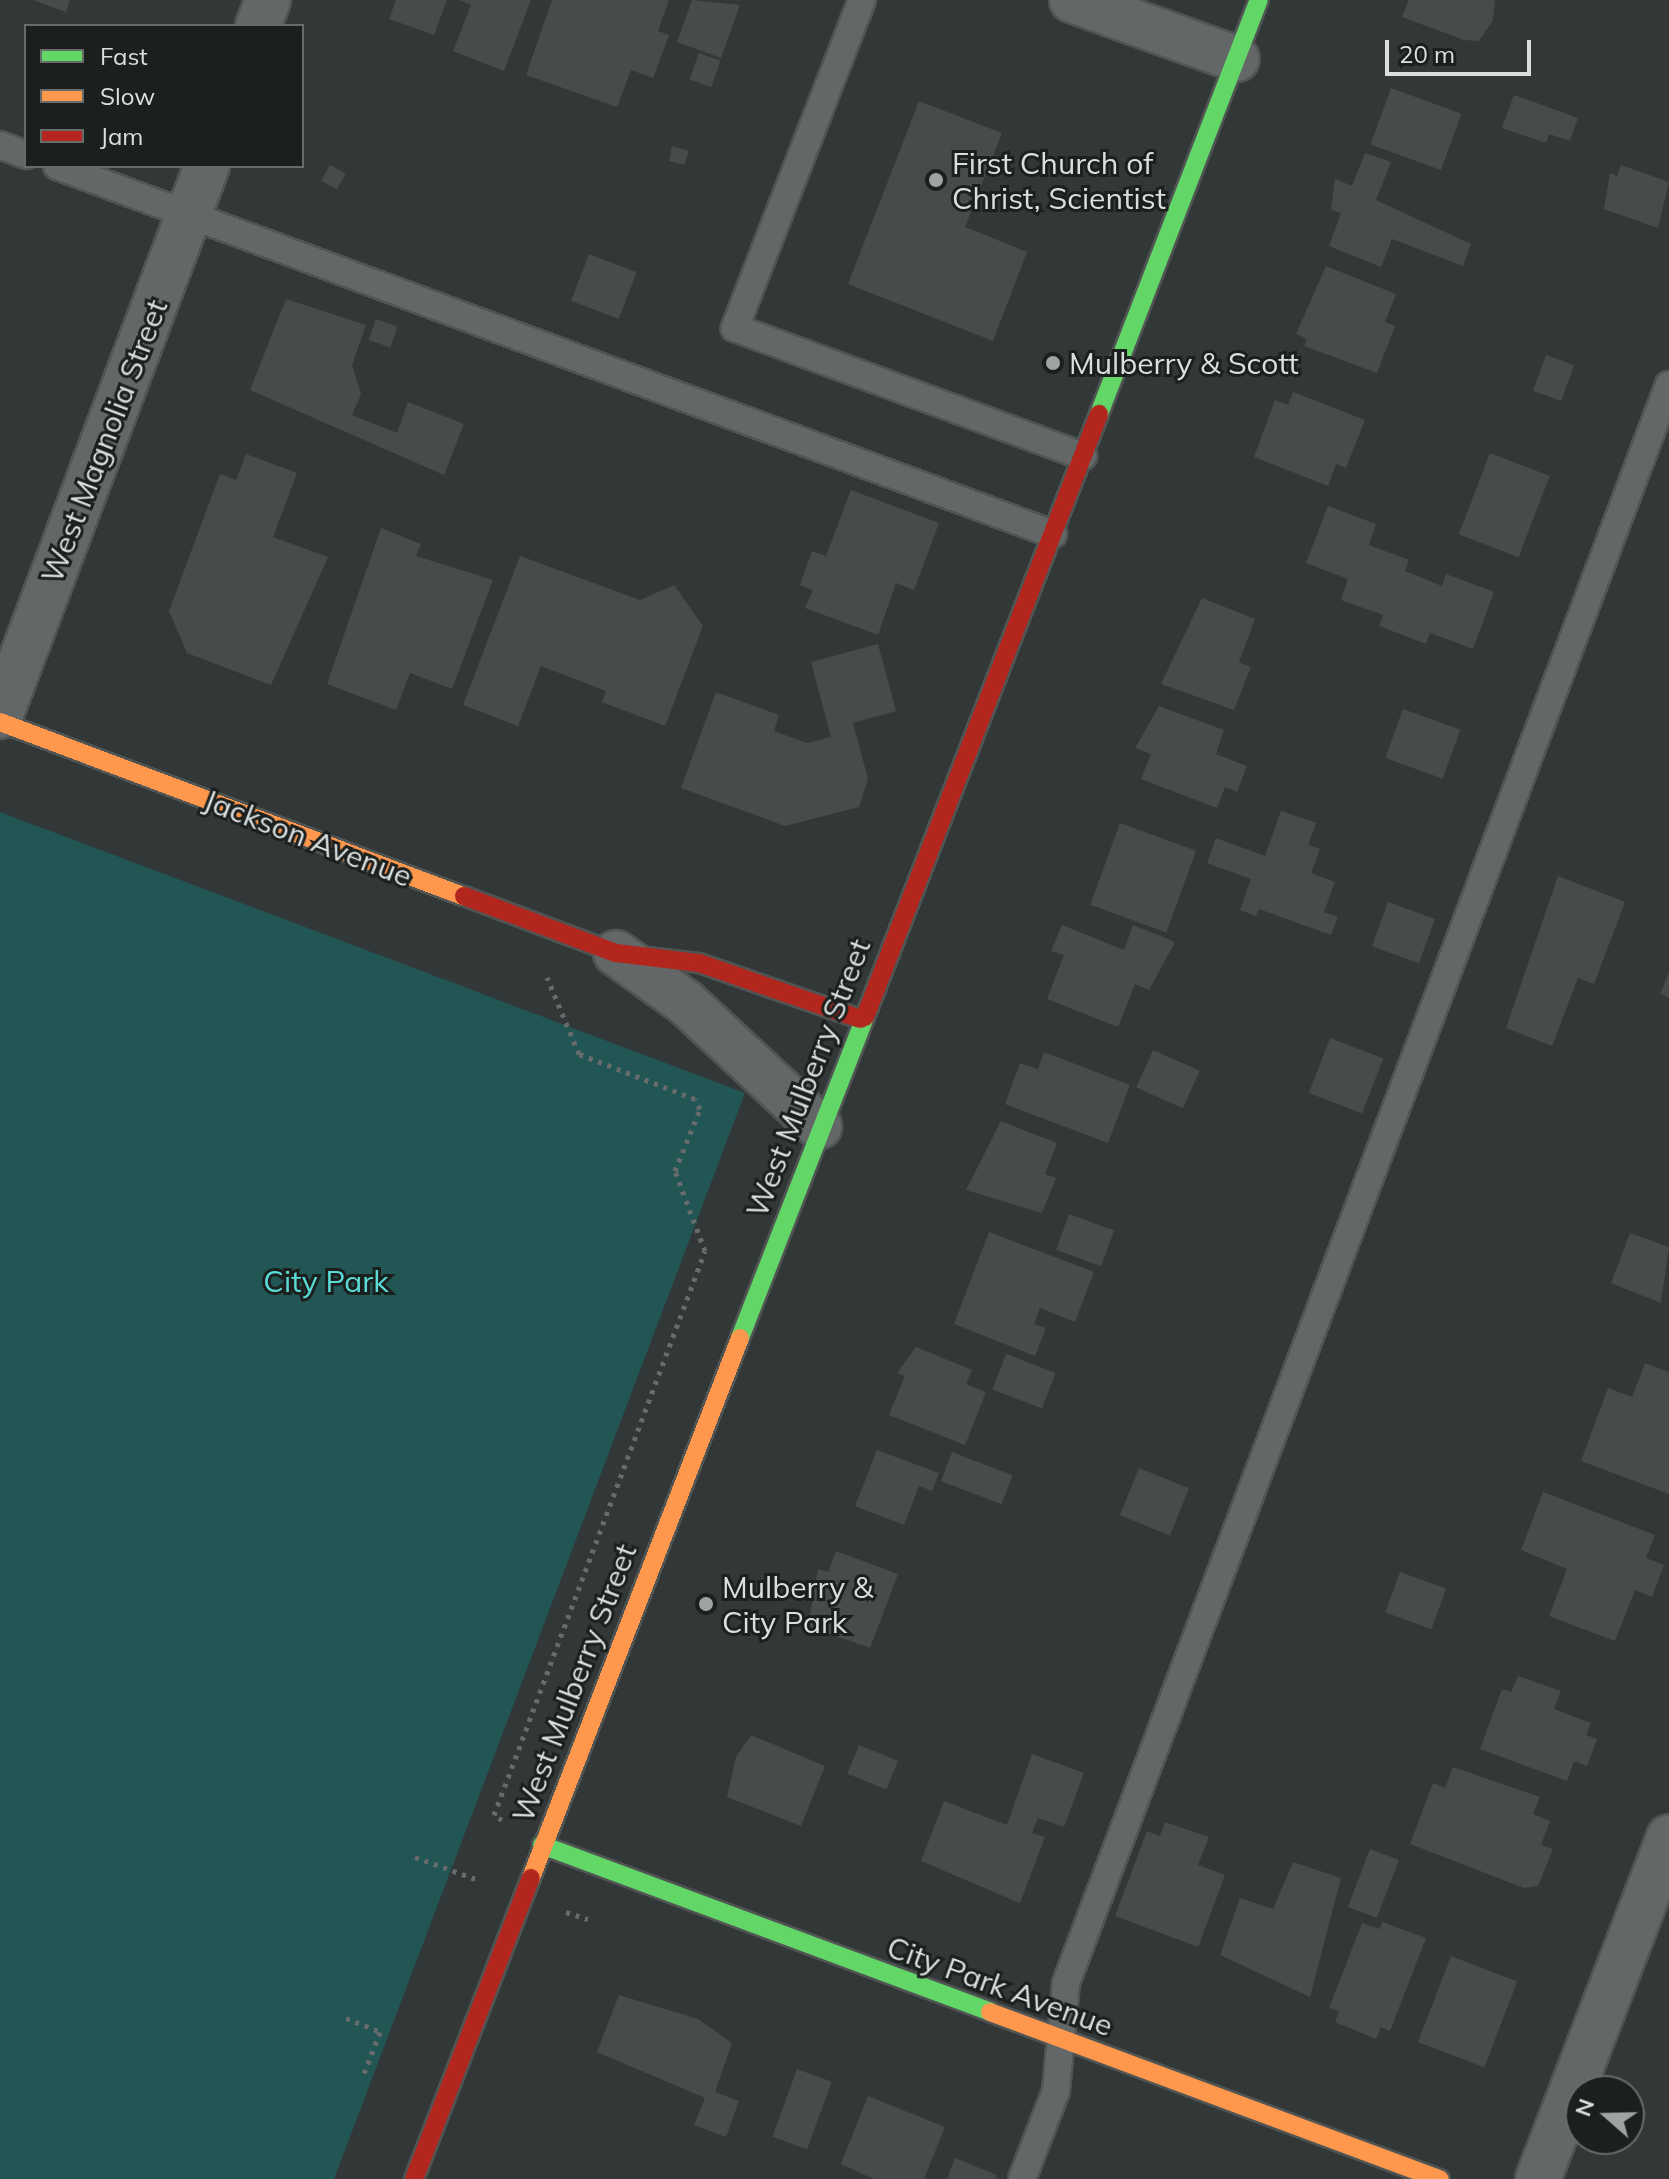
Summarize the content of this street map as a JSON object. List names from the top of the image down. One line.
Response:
{"streets":{"main road":["Jackson Avenue","West Mulberry Street","City Park Avenue"],"street":["West Magnolia Street"]},"crossings":[["Jackson Avenue","West Mulberry Street"],["West Mulberry Street","City Park Avenue"]],"parks":["City Park"],"places":["First Church of Christ, Scientist","Mulberry & Scott","Mulberry & City Park"],"legend":["Fast","Slow","Jam"],"scale_bar":"20 m","north":"left"}
